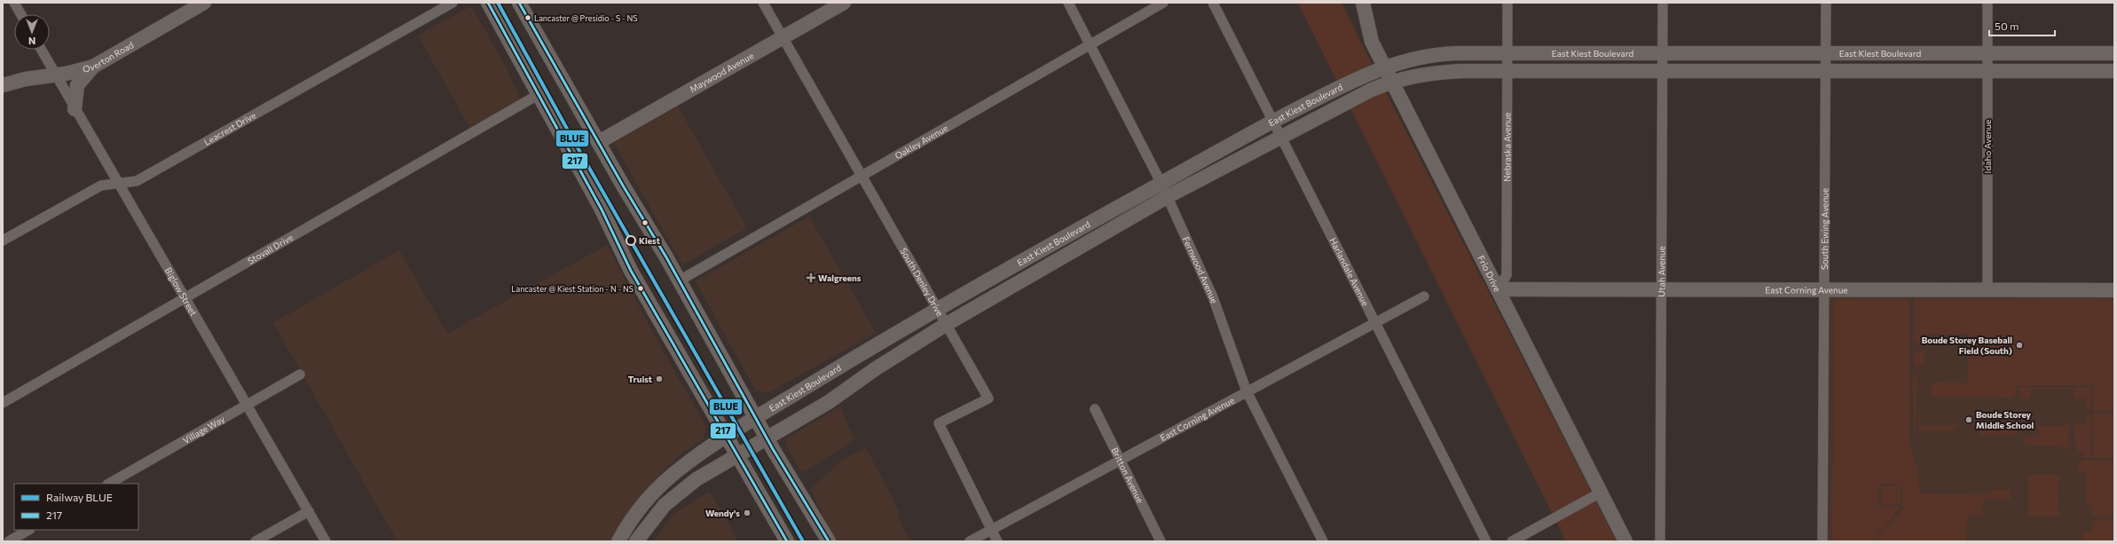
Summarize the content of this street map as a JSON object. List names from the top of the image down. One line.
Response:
{"streets":{"main road":["East Kiest Boulevard","Overton Road","Maywood Avenue","Frio Drive","East Corning Avenue"],"street":["Leacrest Drive","Oakley Avenue","Idaho Avenue","Nebraska Avenue","South Ewing Avenue","Stovall Drive","Fernwood Avenue","Harlandale Avenue","Utah Avenue","South Denley Drive","Biglow Street","Village Way","Britton Avenue"]},"crossings":[["East Kiest Boulevard","Idaho Avenue"],["East Kiest Boulevard","Nebraska Avenue"],["East Kiest Boulevard","South Ewing Avenue"],["East Kiest Boulevard","Fernwood Avenue"],["East Kiest Boulevard","Harlandale Avenue"],["East Kiest Boulevard","Utah Avenue"],["East Kiest Boulevard","Frio Drive"],["East Kiest Boulevard","South Denley Drive"],["Overton Road","Biglow Street"],["Maywood Avenue","South Denley Drive"],["Leacrest Drive","Biglow Street"],["Oakley Avenue","Fernwood Avenue"],["Oakley Avenue","South Denley Drive"],["Idaho Avenue","East Corning Avenue"],["Nebraska Avenue","Frio Drive"],["Nebraska Avenue","East Corning Avenue"],["South Ewing Avenue","East Corning Avenue"],["Stovall Drive","Biglow Street"],["Fernwood Avenue","East Corning Avenue"],["Harlandale Avenue","East Corning Avenue"],["Utah Avenue","East Corning Avenue"],["Frio Drive","East Corning Avenue"],["South Denley Drive","East Corning Avenue"],["East Corning Avenue","Britton Avenue"],["Biglow Street","Village Way"]],"places":{"other":["Lancaster @ Presidio - S - NS","Kiest","Lancaster @ Kiest Station - N - NS","Boude Storey Baseball Field (South)","Truist","Boude Storey Middle School","Wendy's"],"health":["Walgreens"]},"lines":["rail line BLUE","transit line 217"],"legend":["Railway BLUE","217"],"scale_bar":"50 m","north":"bottom"}
